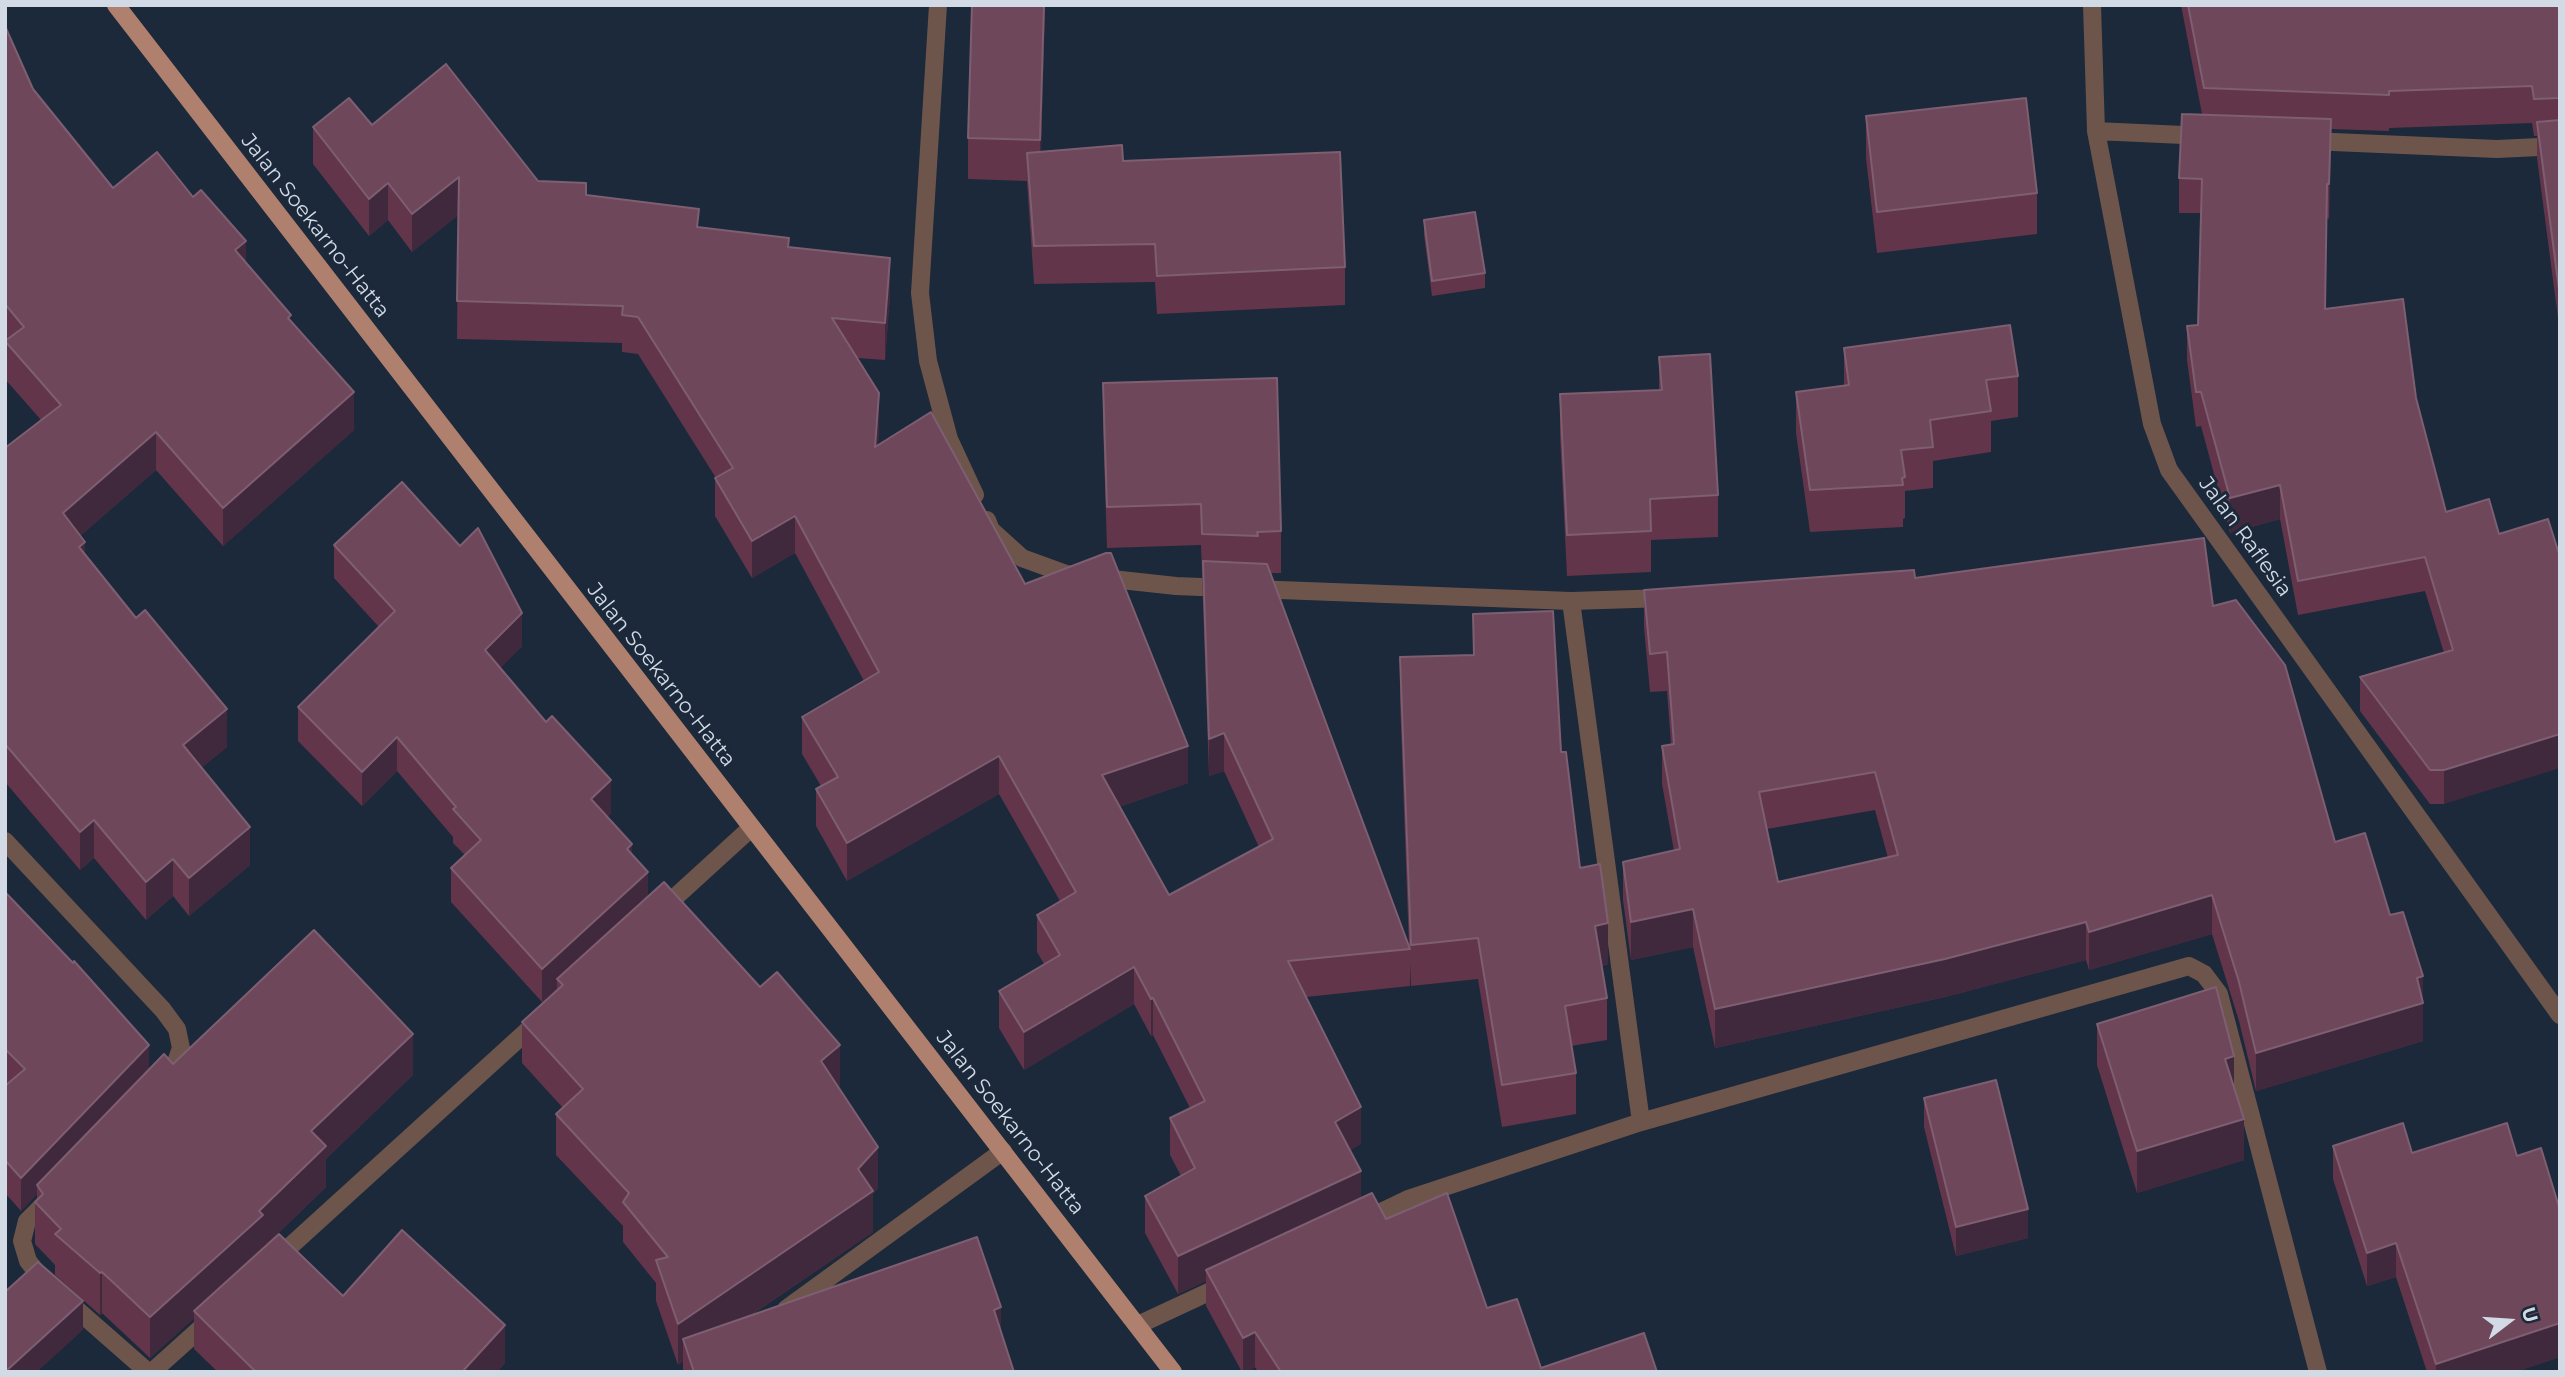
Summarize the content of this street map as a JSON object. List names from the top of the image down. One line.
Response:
{"streets":{"main road":["Jalan Soekarno-Hatta"],"street":["Jalan Raflesia"]},"north":"right"}
